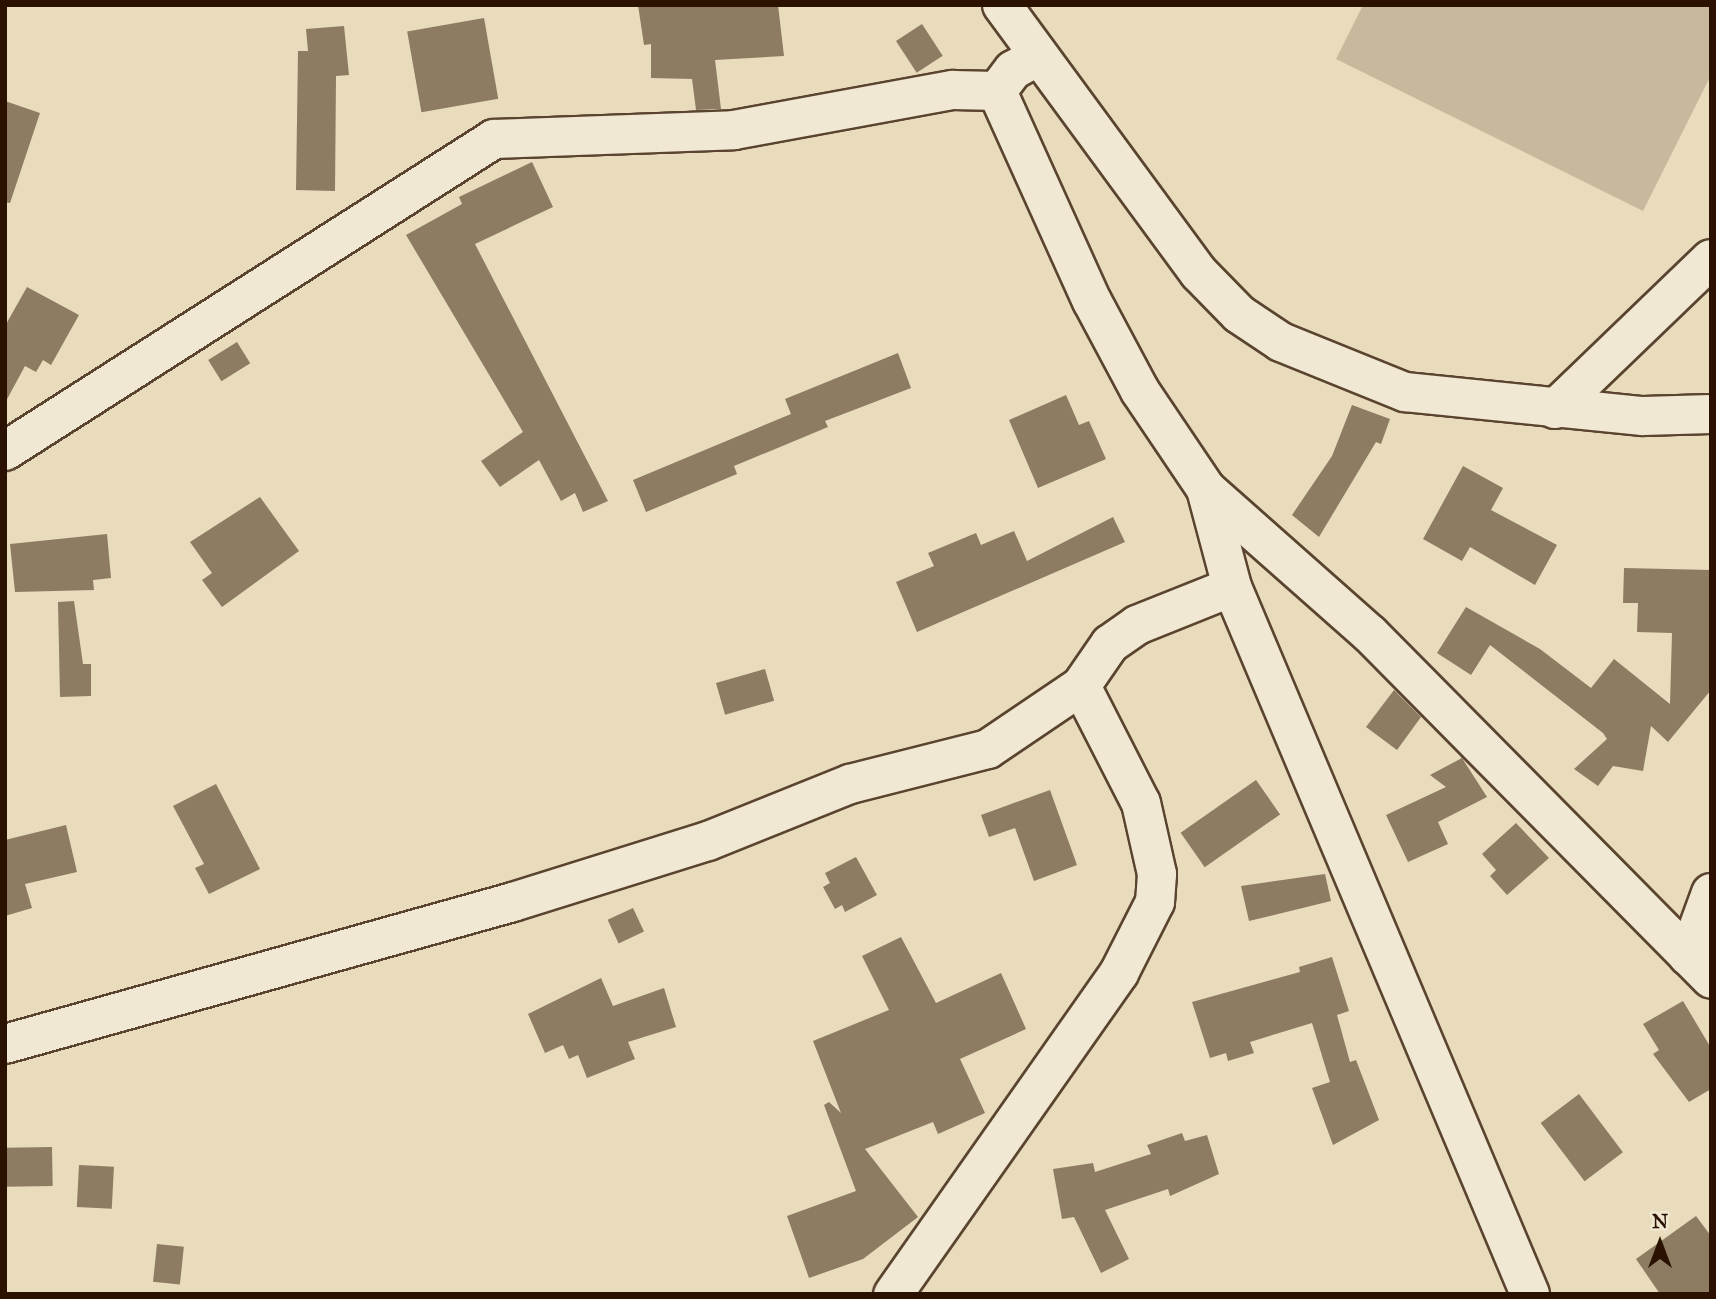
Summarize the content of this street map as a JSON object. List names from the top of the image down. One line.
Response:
{"north":"top"}
